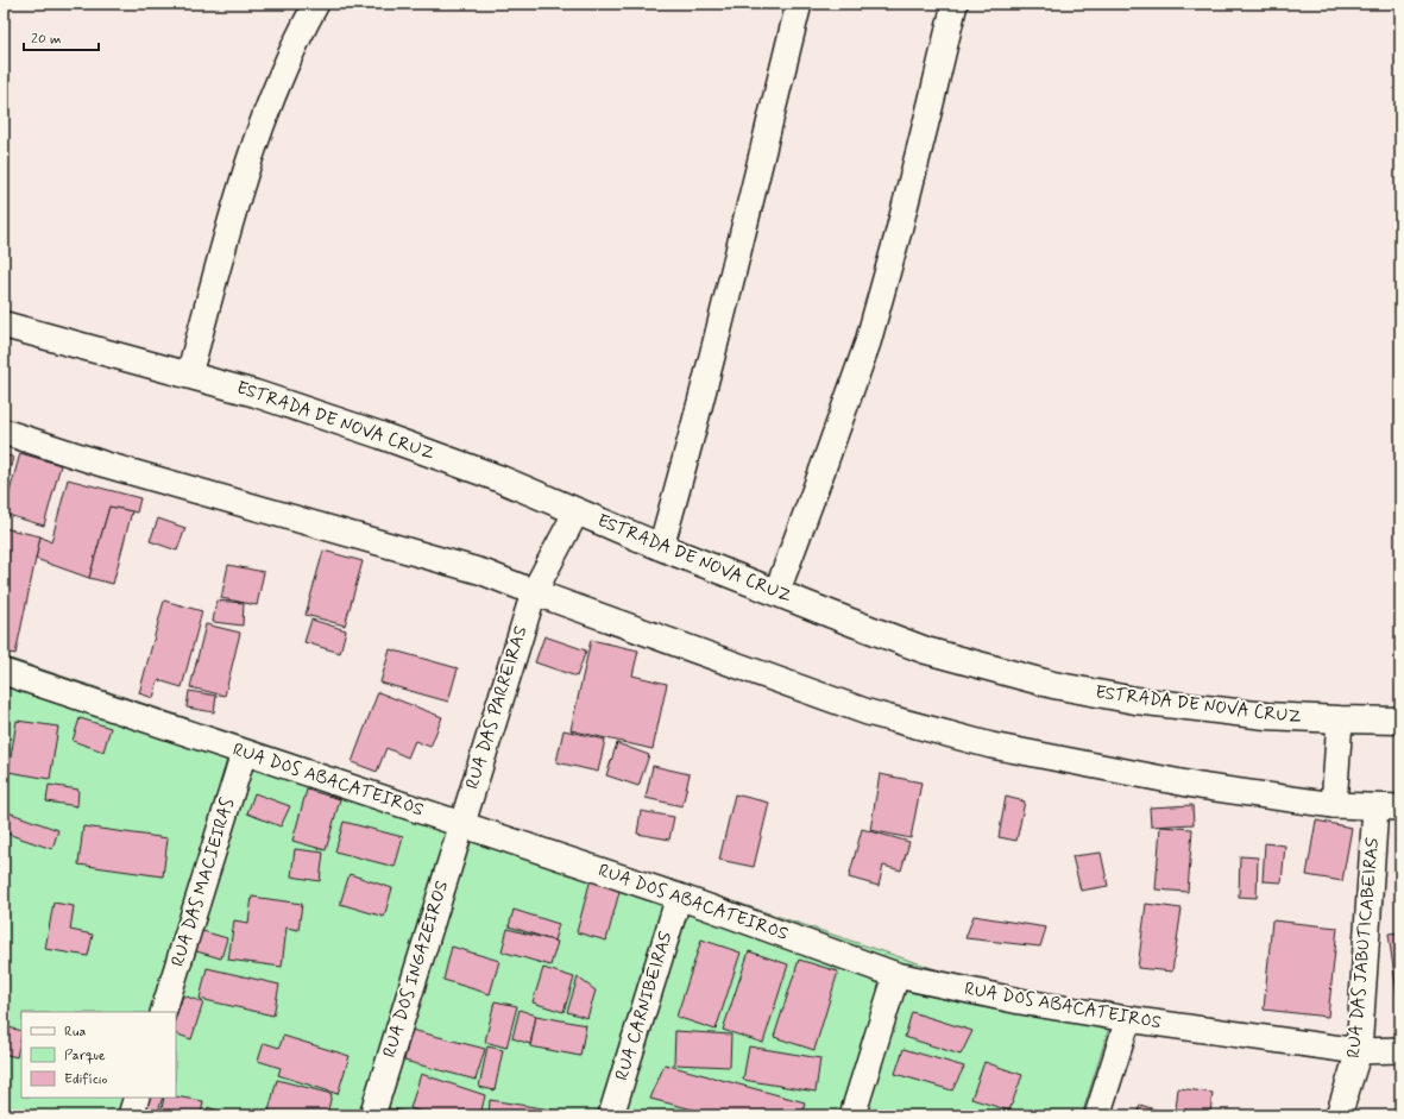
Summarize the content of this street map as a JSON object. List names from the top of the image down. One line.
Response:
{"streets":{"main road":["ESTRADA DE NOVA CRUZ"],"street":["RUA DAS PARREIRAS","RUA DOS ABACATEIROS","RUA DAS MACIEIRAS","RUA DAS JABUTICABEIRAS","RUA DOS INGAZEIROS","RUA CARNIBEIRAS"]},"crossings":[["ESTRADA DE NOVA CRUZ","RUA DAS PARREIRAS"],["RUA DAS PARREIRAS","RUA DOS ABACATEIROS"],["RUA DAS PARREIRAS","RUA DOS INGAZEIROS"],["RUA DOS ABACATEIROS","RUA DAS MACIEIRAS"],["RUA DOS ABACATEIROS","RUA DAS JABUTICABEIRAS"],["RUA DOS ABACATEIROS","RUA DOS INGAZEIROS"],["RUA DOS ABACATEIROS","RUA CARNIBEIRAS"]],"legend":["Rua","Parque","Edifício"],"scale_bar":"20 m"}
